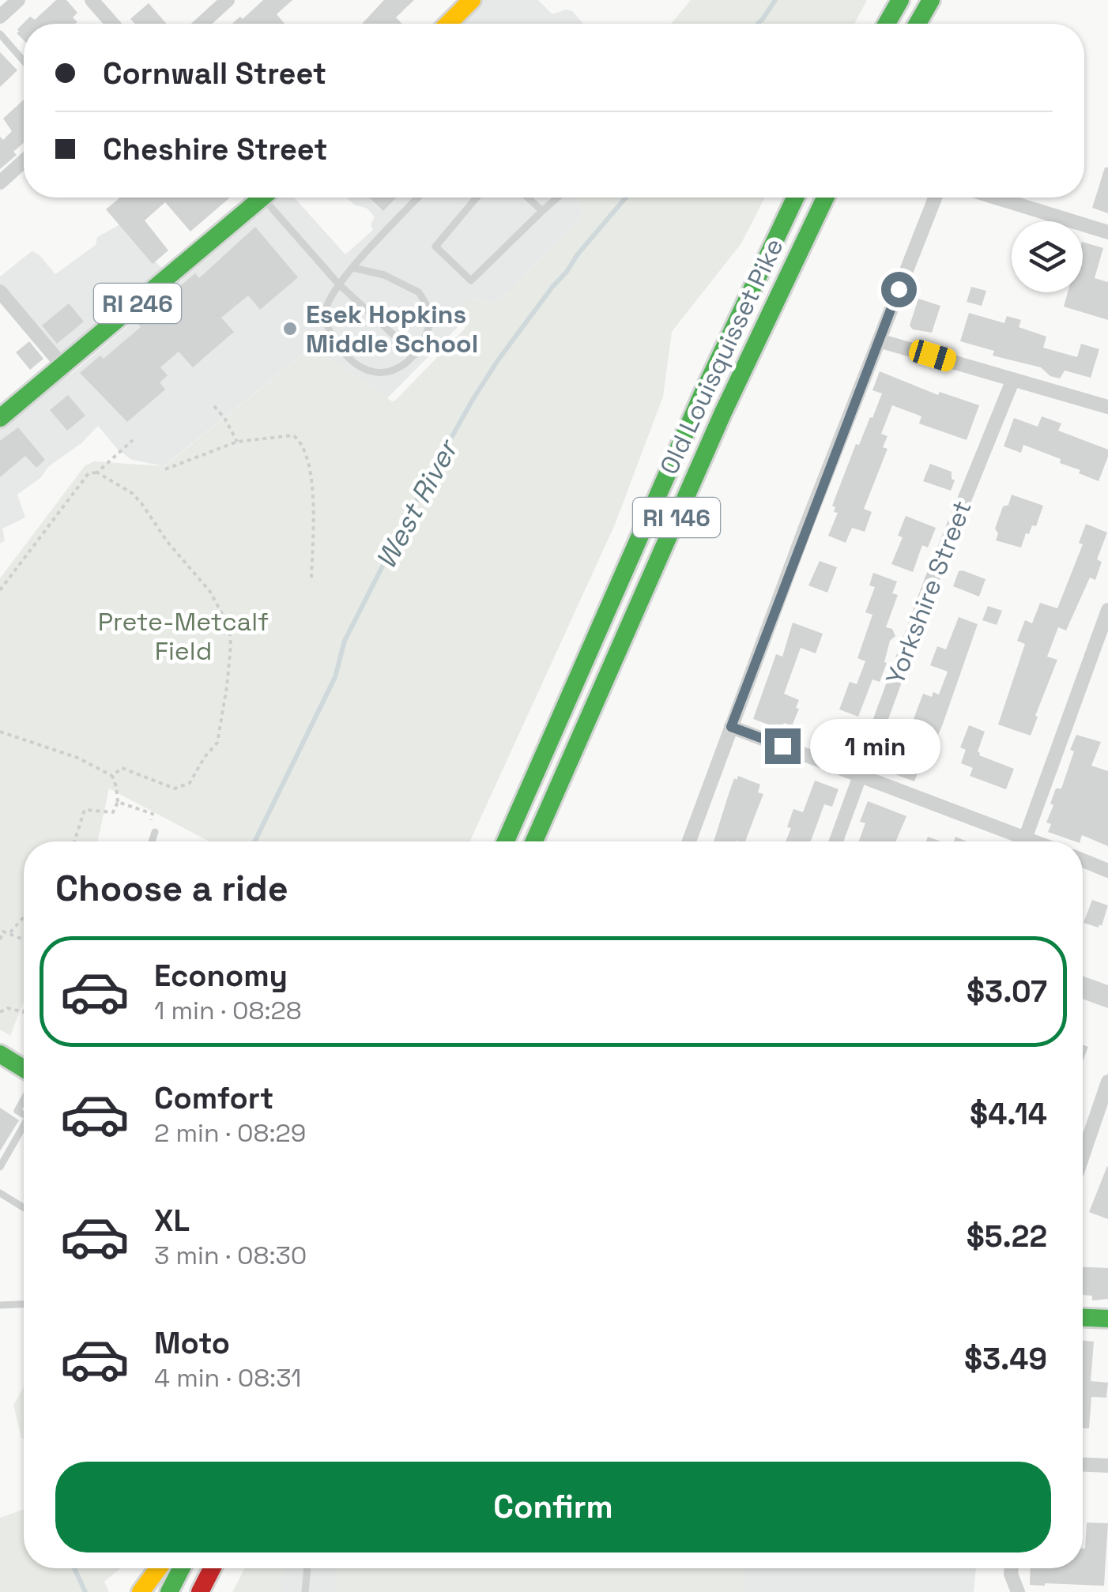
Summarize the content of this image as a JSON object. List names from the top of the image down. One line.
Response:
{"streets":{"main road":["RI 246","Old Louisquisset Pike","RI 146"],"street":["Yorkshire Street"]},"water":["West River"],"parks":["Prete-Metcalf Field"],"places":["Esek Hopkins Middle School"],"page":{"banner":["Cornwall Street","Cheshire Street"],"bubble":"1 min","heading":"Choose a ride","list":[{"name":"Economy","note":"1 min · 08:28","value":"$3.07"},{"name":"Comfort","note":"2 min · 08:29","value":"$4.14"},{"name":"XL","note":"3 min · 08:30","value":"$5.22"},{"name":"Moto","note":"4 min · 08:31","value":"$3.49"}],"buttons":"Confirm"}}
